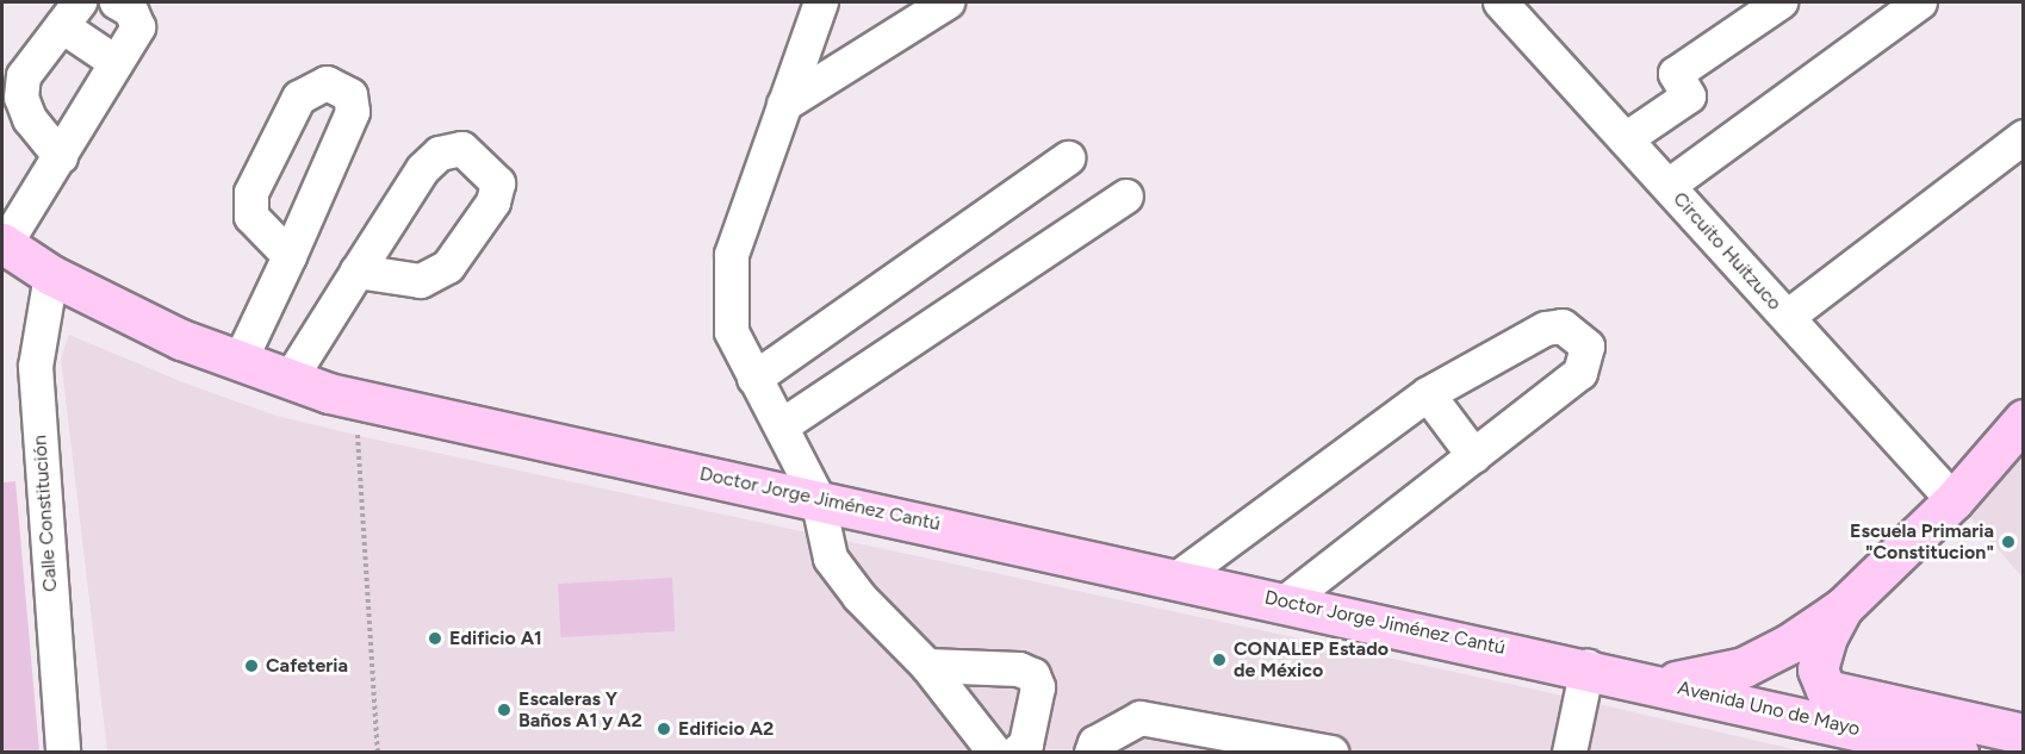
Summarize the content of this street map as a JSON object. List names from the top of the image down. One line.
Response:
{"streets":{"main road":["Doctor Jorge Jiménez Cantú","Avenida Uno de Mayo"],"street":["Circuito Huitzuco","Calle Constitución"]},"crossings":[["Doctor Jorge Jiménez Cantú","Calle Constitución"],["Doctor Jorge Jiménez Cantú","Avenida Uno de Mayo"]],"places":["Escuela Primaria \"Constitucion\"","Edificio A1","CONALEP Estado de México","Cafeteria","Escaleras Y Baños A1 y A2","Edificio A2"]}
